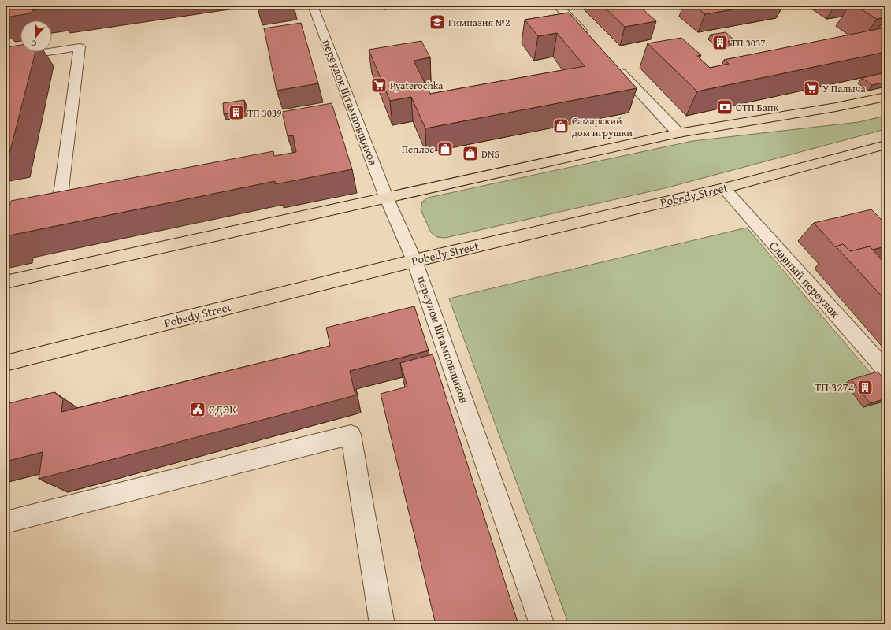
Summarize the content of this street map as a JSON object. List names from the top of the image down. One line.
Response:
{"streets":{"main road":["Pobedy Street"],"street":["переулок Штамповщиков","Славный переулок"]},"crossings":[["переулок Штамповщиков","Pobedy Street"],["Pobedy Street","Славный переулок"]],"places":{"school or university":["Гимназия №2"],"building":["ТП 3037","ТП 3039","ТП 3274"],"supermarket":["Pyaterochka","У Палыча"],"bank":["ОТП Банк"],"shop":["Самарский дом игрушки","Пеплос","DNS"],"public building":["СДЭК"]},"north":"bottom"}
